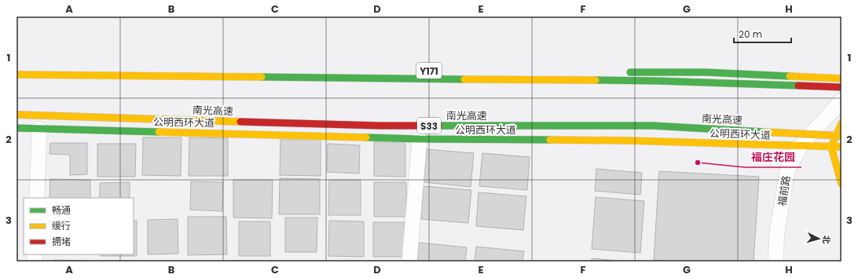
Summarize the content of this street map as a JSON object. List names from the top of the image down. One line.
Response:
{"streets":{"main road":["南光高速","公明西环大道","S33"],"street":["福前路"]},"crossings":[["公明西环大道","福前路"]],"places":["福庄花园"],"legend":["畅通","缓行","拥堵"],"scale_bar":"20 m","north":"right","grid":{"columns":["A","B","C","D","E","F","G","H"],"rows":["1","2","3"]}}
